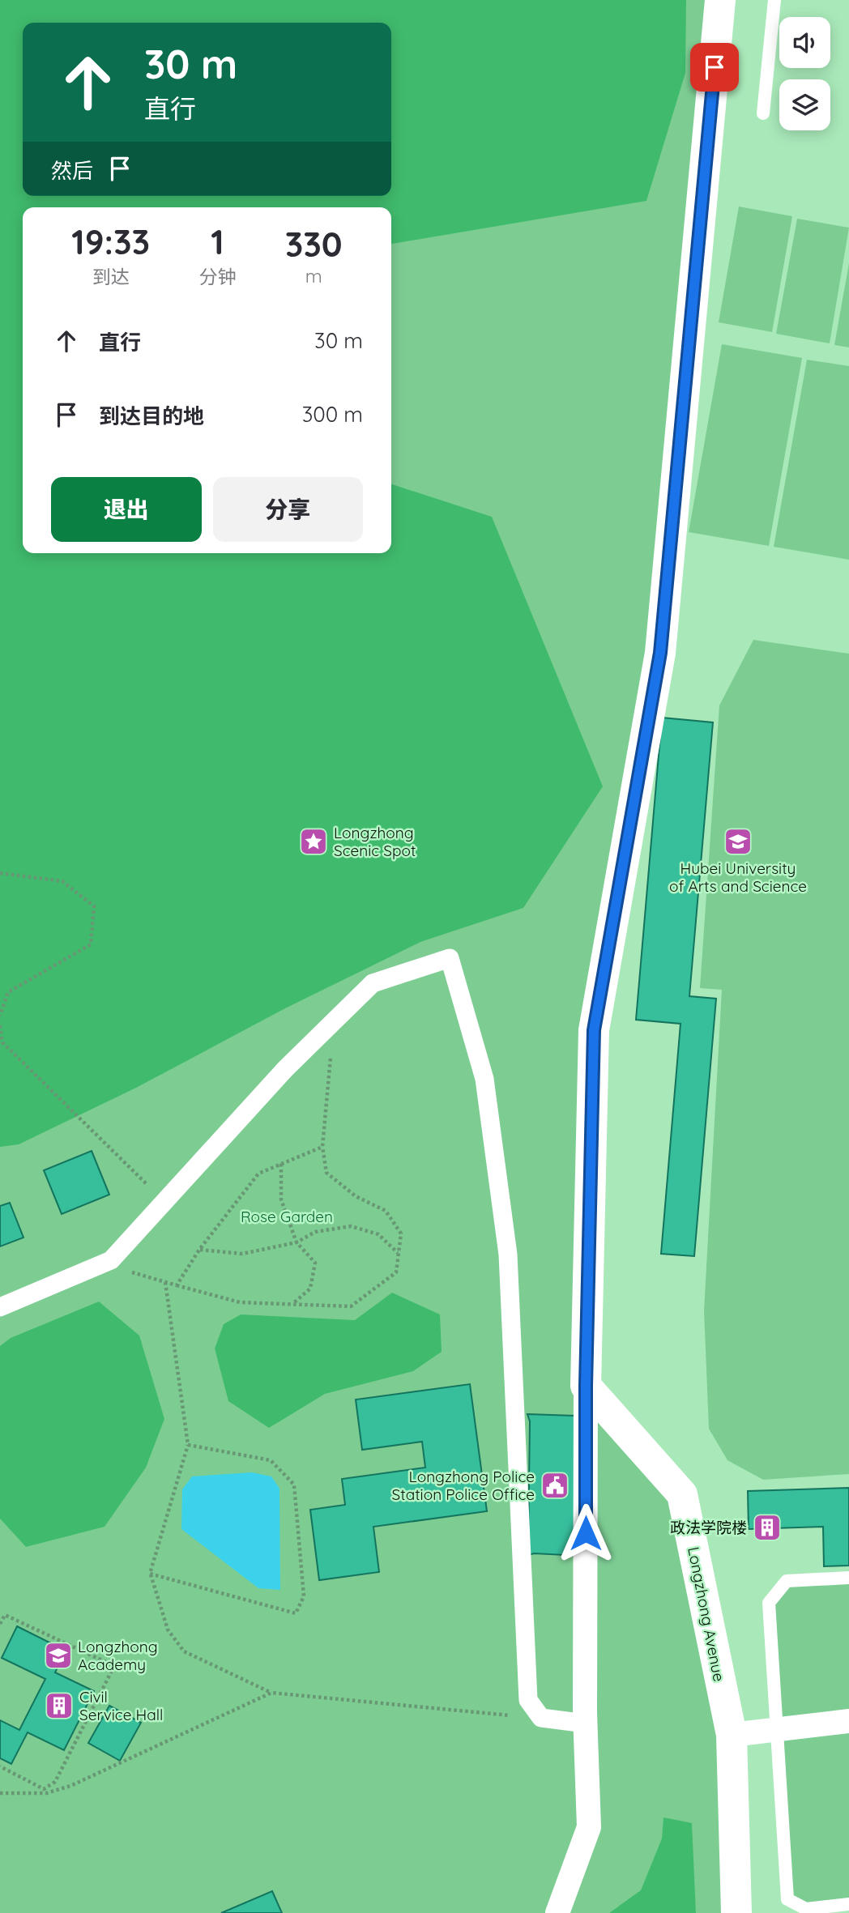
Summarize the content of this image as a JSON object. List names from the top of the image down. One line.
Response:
{"streets":{"main road":["Longzhong Avenue"]},"parks":["Rose Garden"],"places":{"place":["Longzhong Scenic Spot"],"school or university":["Hubei University of Arts and Science","Longzhong Academy"],"public building":["Longzhong Police Station Police Office"],"building":["政法学院楼","Civil Service Hall"]},"page":{"turn":["30 m","直行"],"then":"然后","eta":["19:33","到达","1","分钟","330","m"],"list":[{"name":"直行","value":"30 m"},{"name":"到达目的地","value":"300 m"}],"buttons":["退出","分享"]}}
